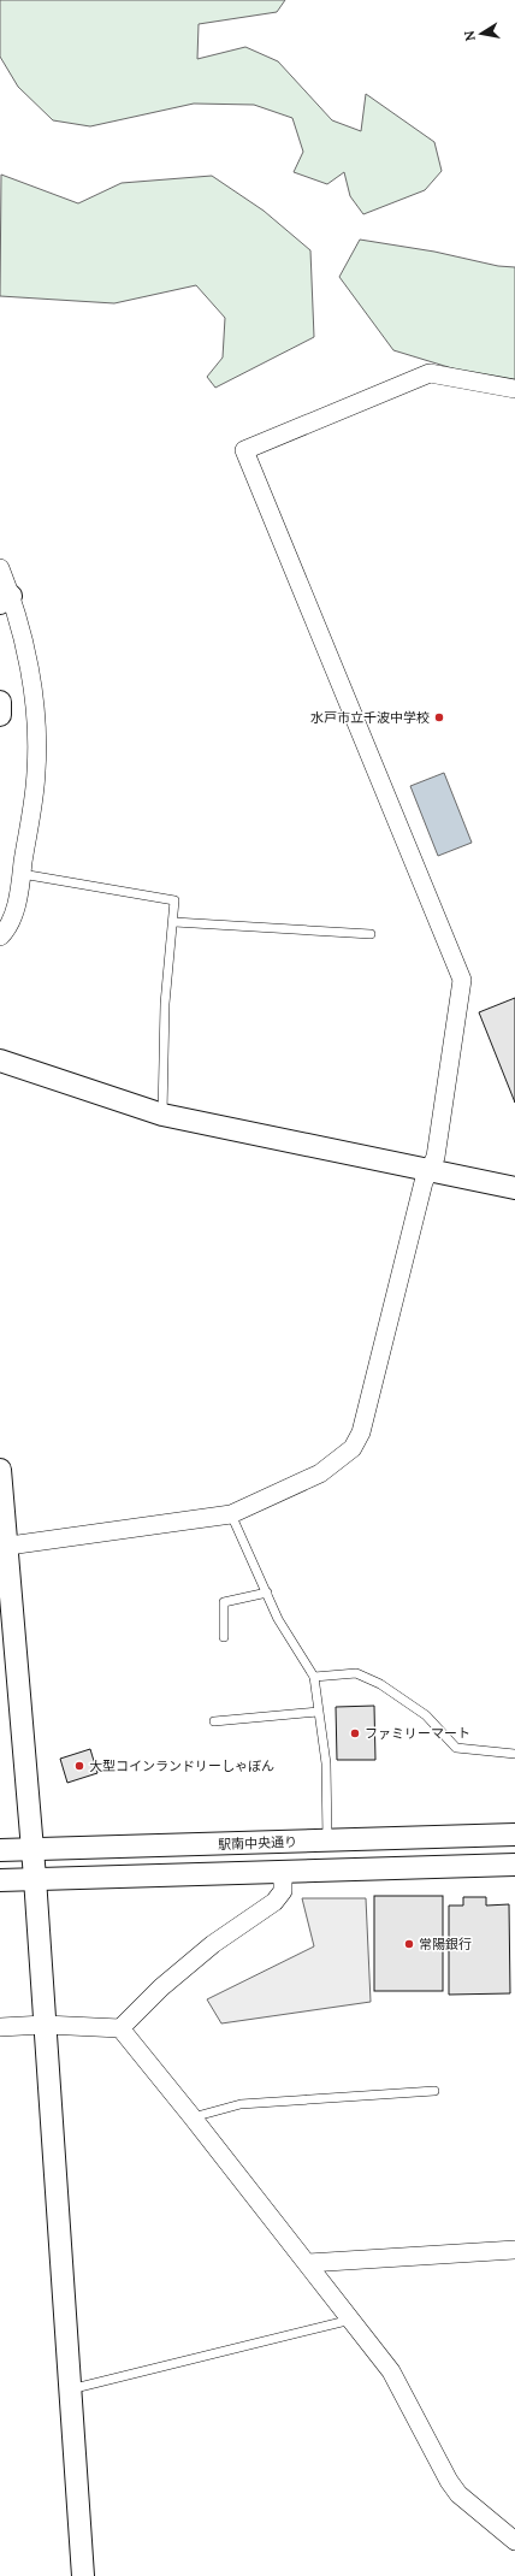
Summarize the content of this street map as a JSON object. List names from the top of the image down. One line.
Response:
{"streets":{"street":["駅南中央通り"]},"places":["水戸市立千波中学校","ファミリーマート","大型コインランドリーしゃぼん","常陽銀行"],"north":"left"}
